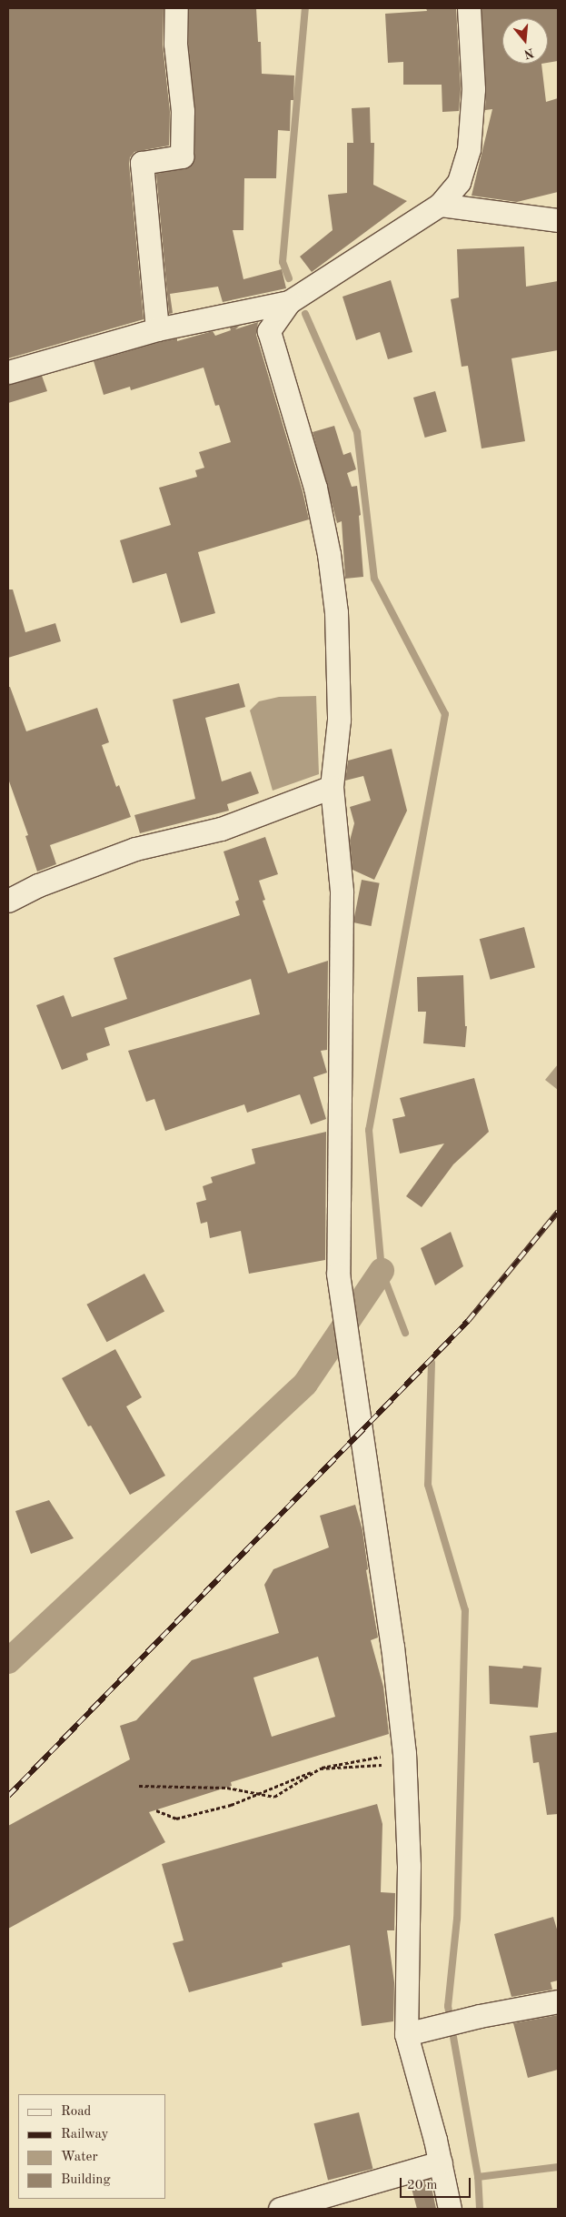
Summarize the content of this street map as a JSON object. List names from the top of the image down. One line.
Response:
{"legend":["Road","Railway","Water","Building"],"scale_bar":"20 m","north":"bottom"}
